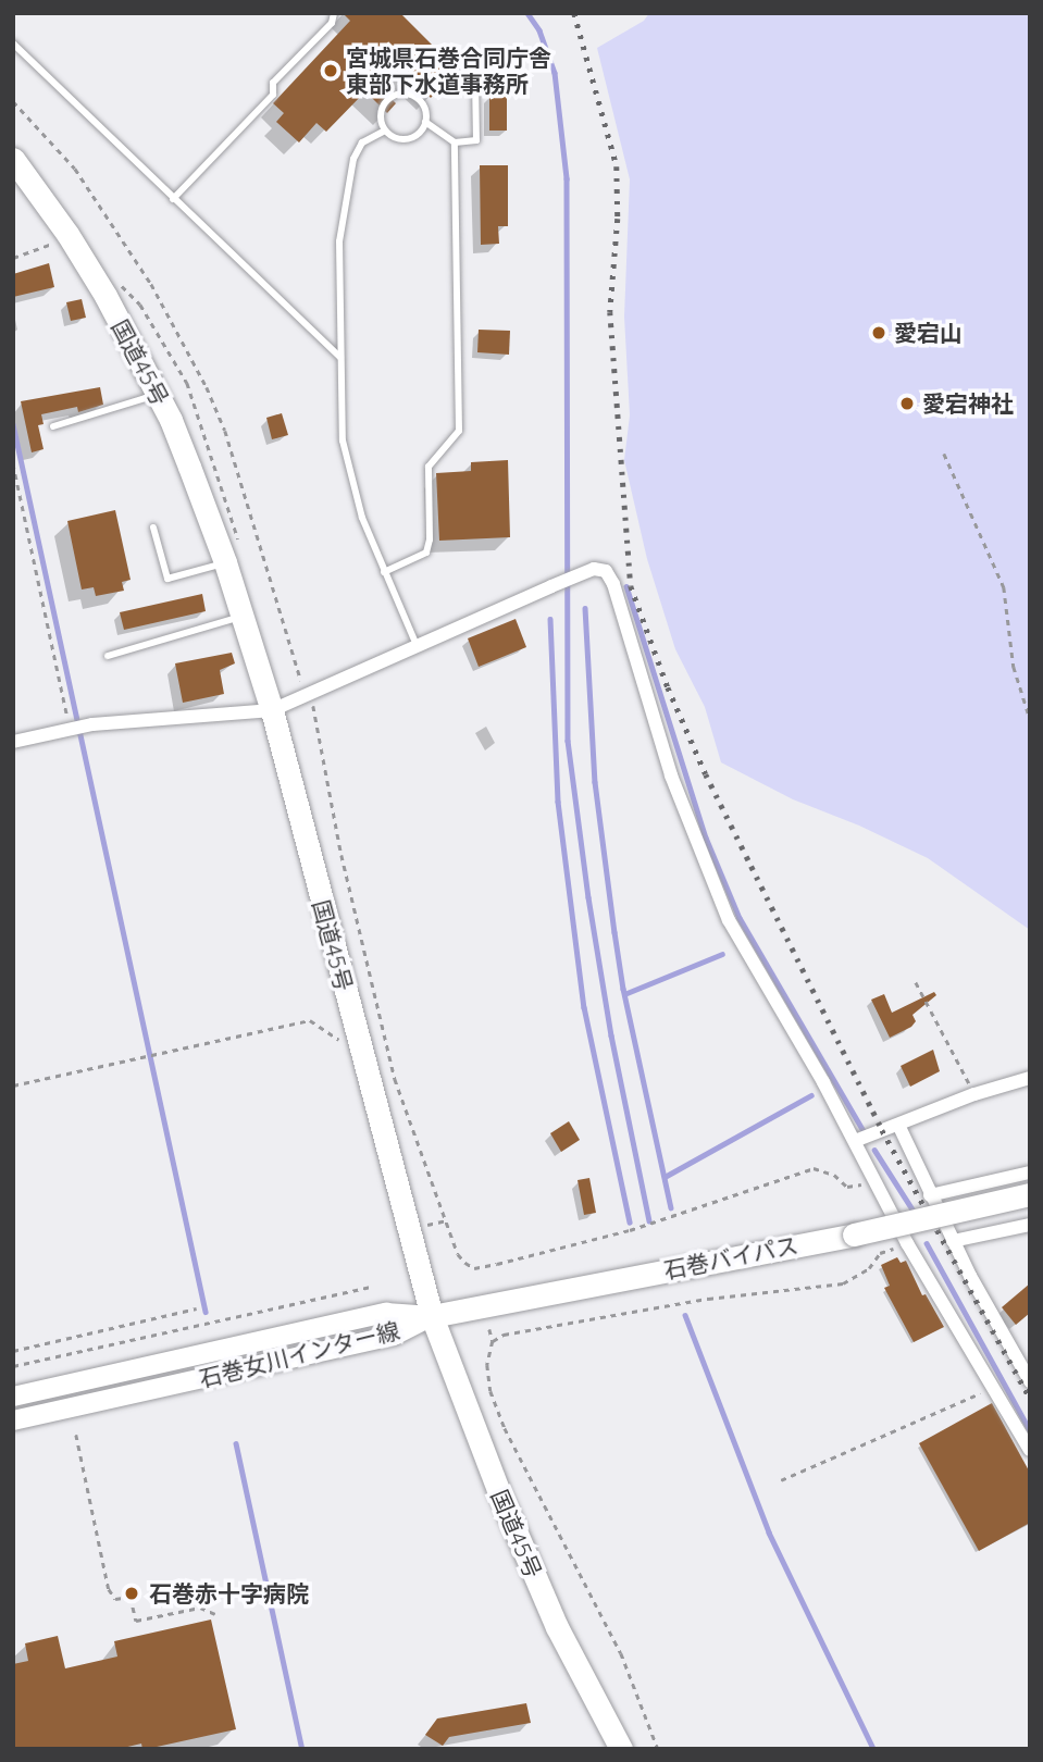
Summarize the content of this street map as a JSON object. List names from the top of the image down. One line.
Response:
{"streets":{"highway":["国道45号","石巻バイパス"],"main road":["石巻女川インター線"]},"crossings":[["国道45号","石巻バイパス"],["国道45号","石巻女川インター線"],["石巻バイパス","石巻女川インター線"]],"places":["宮城県石巻合同庁舎 東部下水道事務所","愛宕山","愛宕神社","石巻赤十字病院"]}
